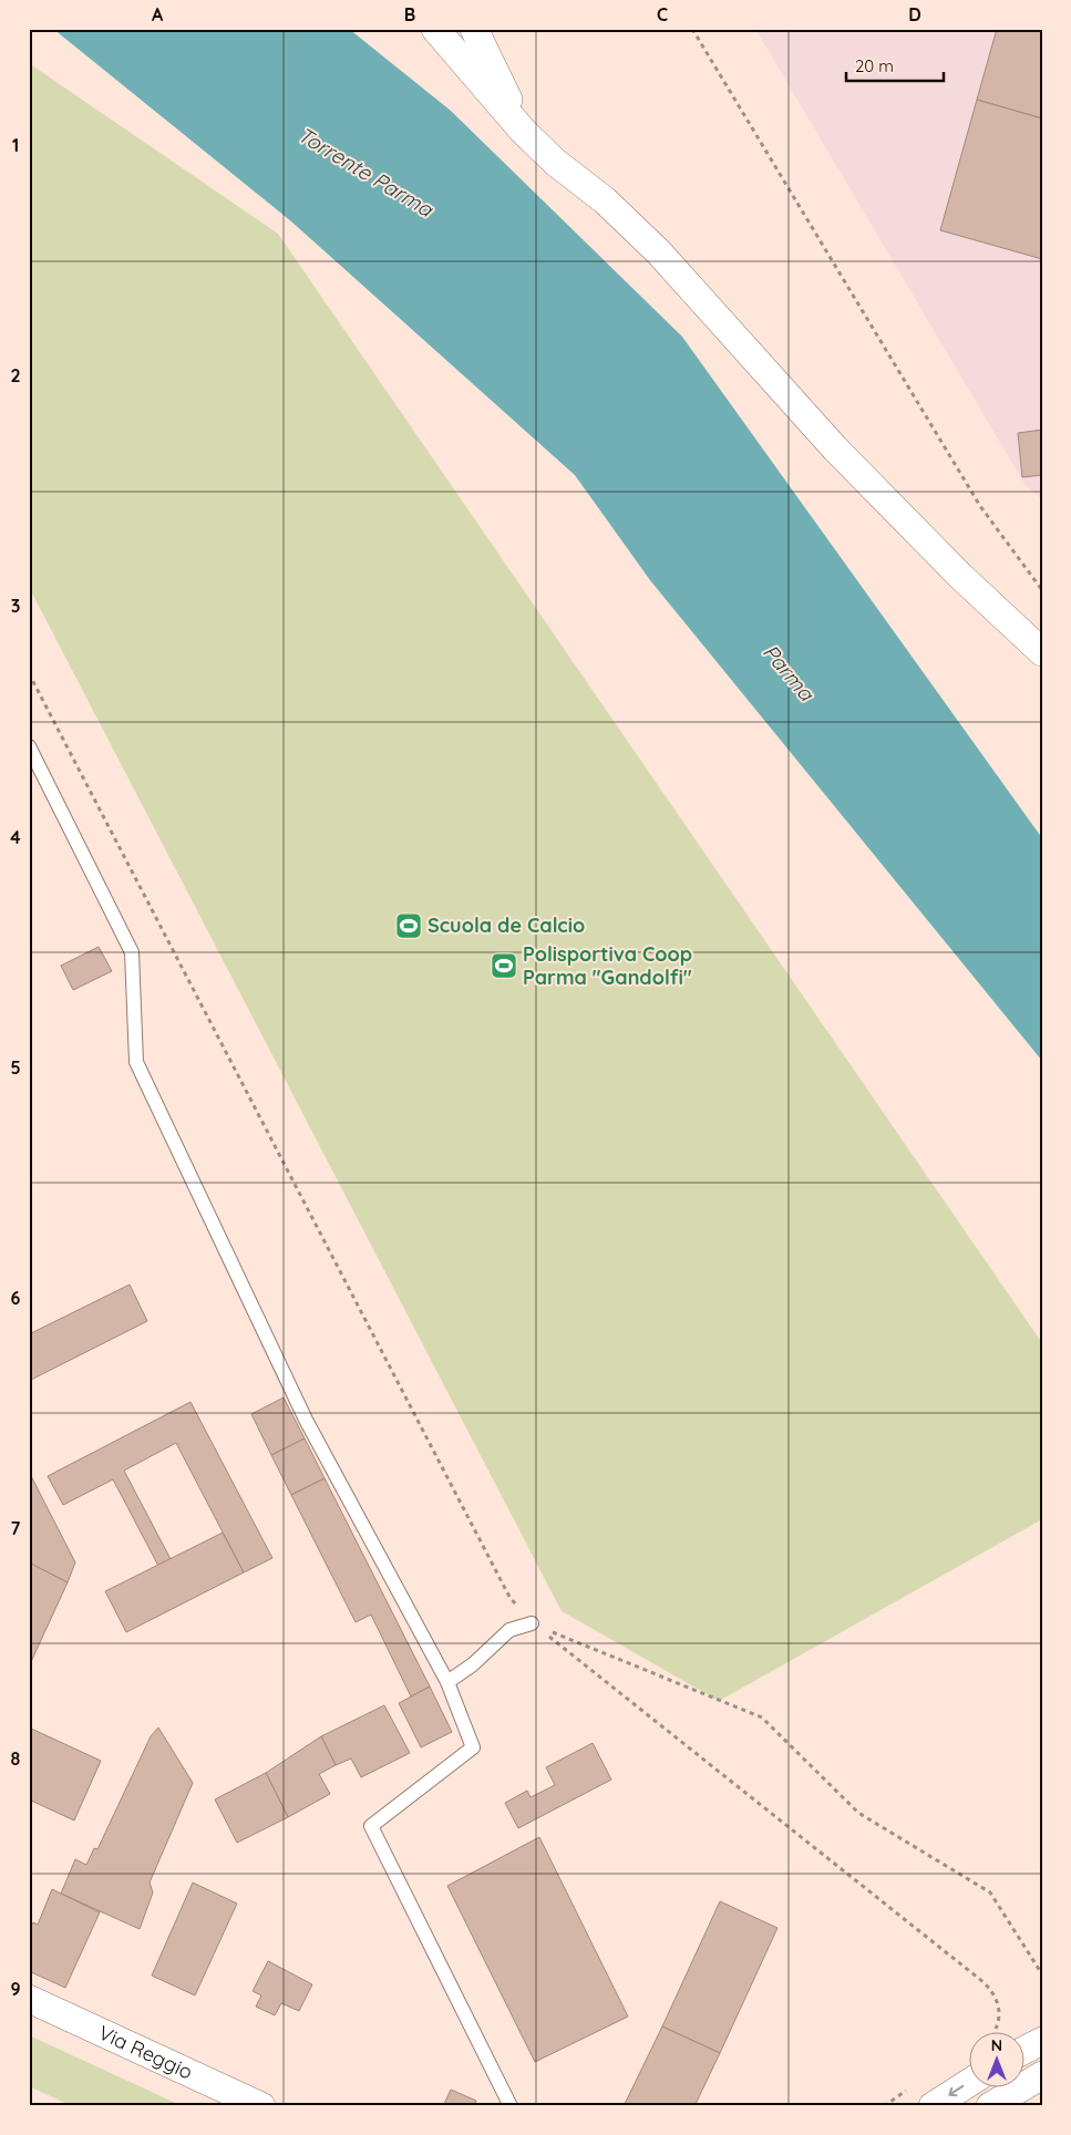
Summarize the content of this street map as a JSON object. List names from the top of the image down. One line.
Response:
{"streets":{"street":["Via Reggio"]},"water":["Torrente Parma","Parma"],"places":{"sports":["Scuola de Calcio","Polisportiva Coop Parma \"Gandolfi\""]},"scale_bar":"20 m","north":"top","grid":{"columns":["A","B","C","D"],"rows":["1","2","3","4","5","6","7","8","9"]}}
